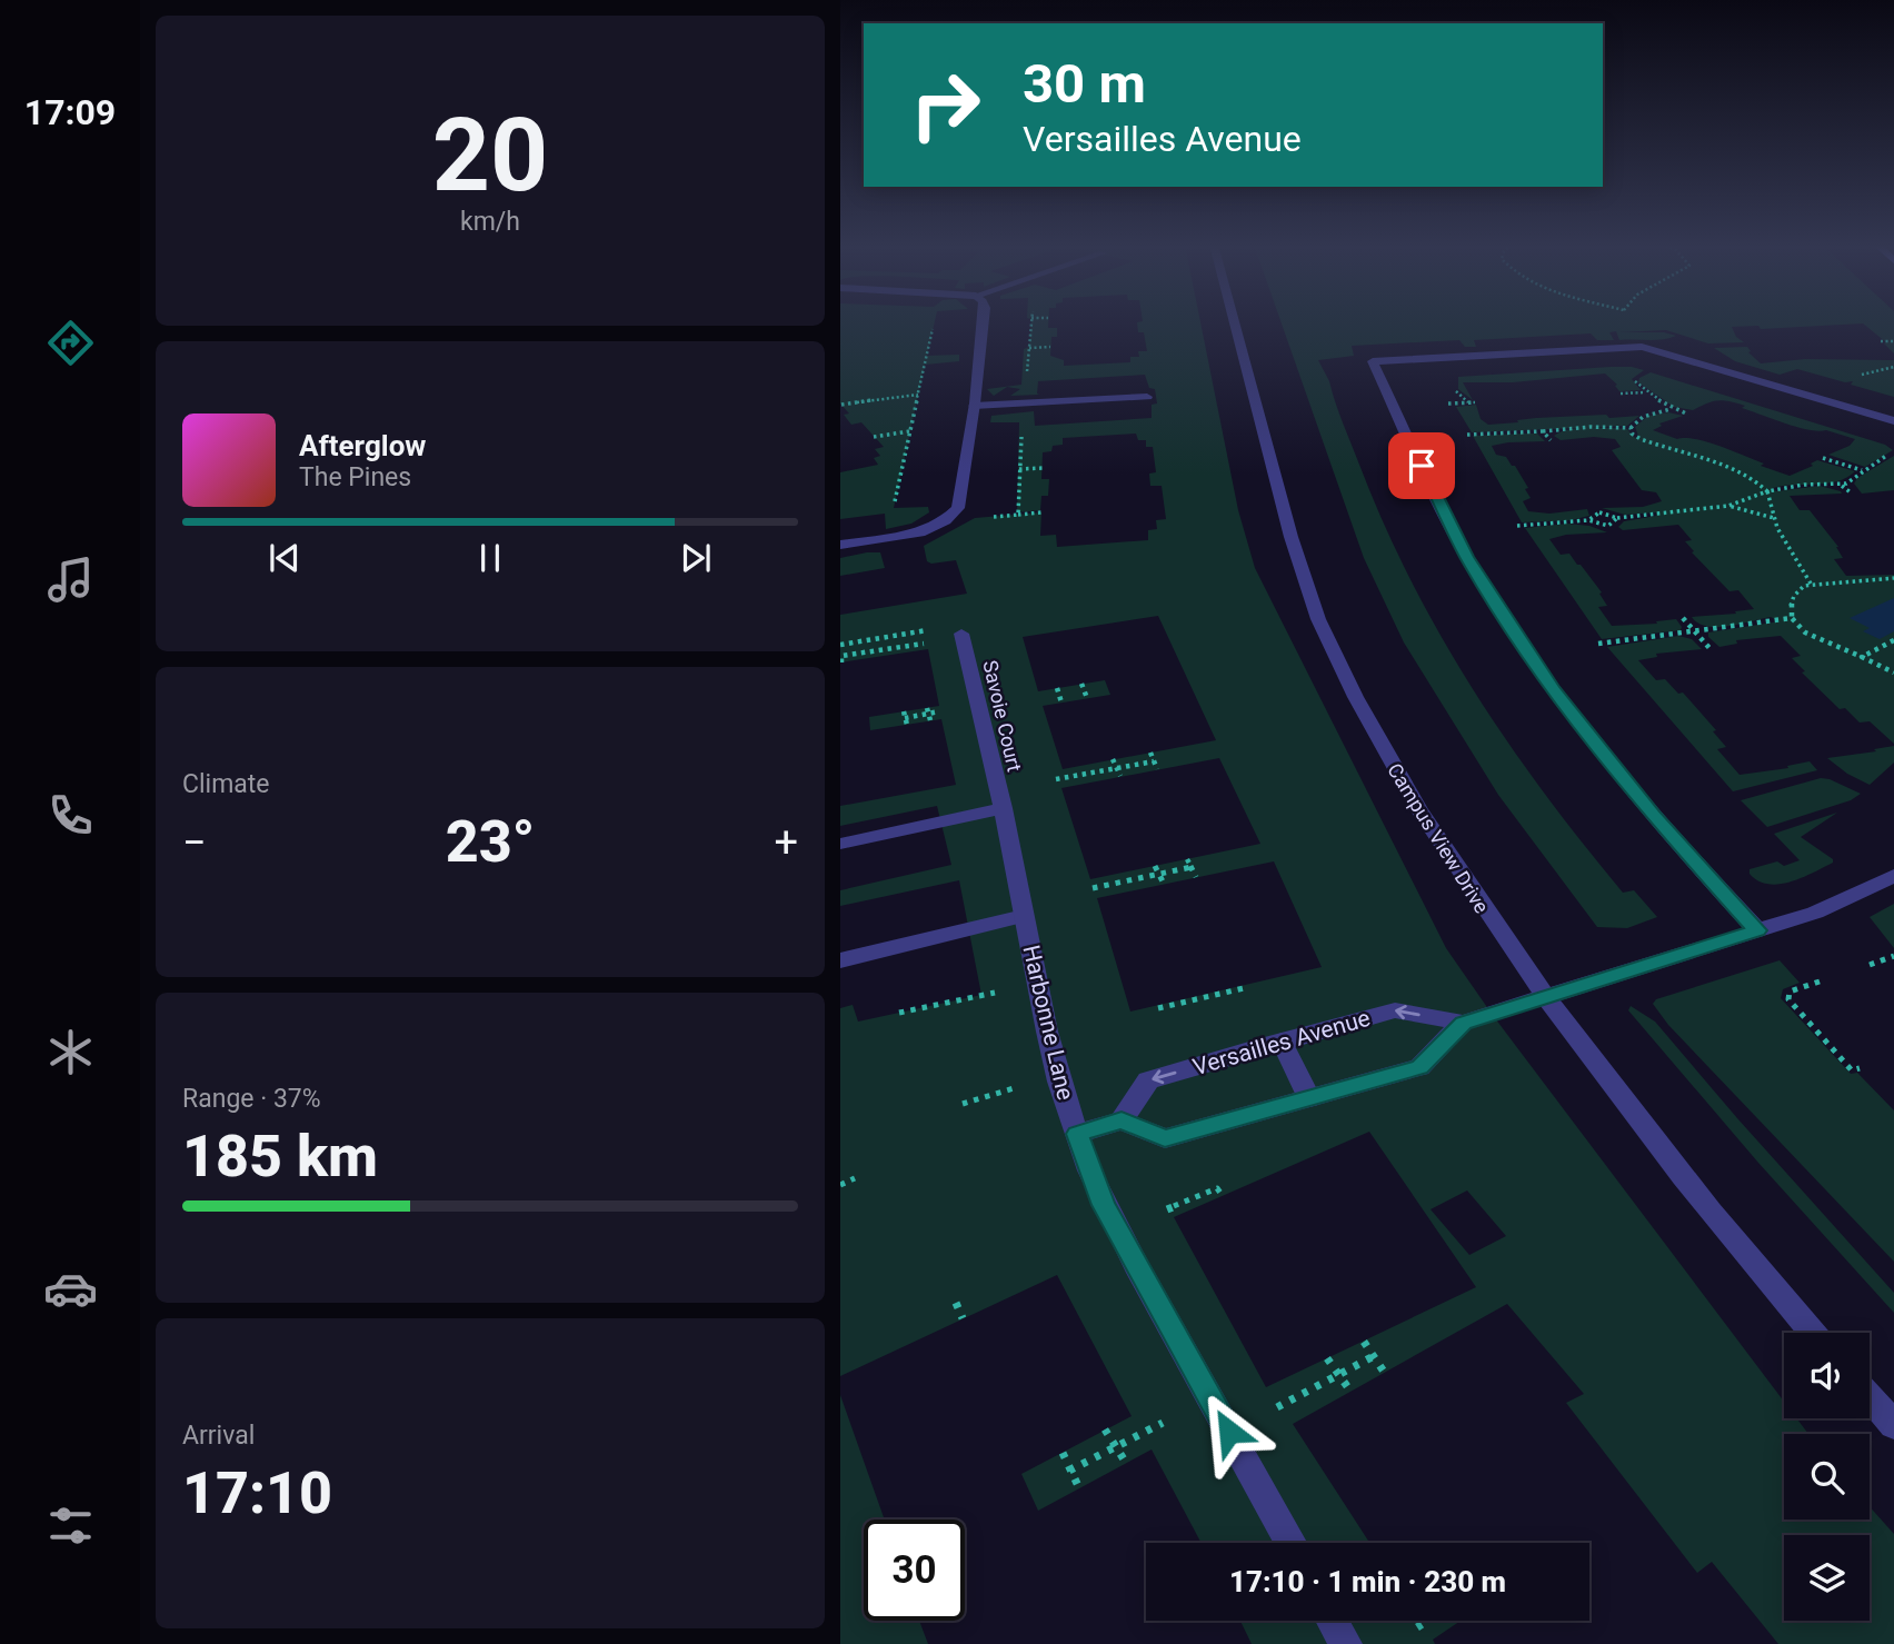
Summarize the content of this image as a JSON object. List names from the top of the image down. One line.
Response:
{"streets":{"street":["Savoie Court","Campus View Drive","Harbonne Lane","Versailles Avenue"]},"crossings":[["Savoie Court","Harbonne Lane"],["Campus View Drive","Versailles Avenue"]],"page":{"tabs":"17:09","tile":[["20","km/h"],"Climate",["Range · 37%","185 km"],["Arrival","17:10"]],"turn":["30 m","Versailles Avenue"],"song":["Afterglow","The Pines"],"heat":["−","23°","+"],"limit":"30","trip":"17:10 · 1 min · 230 m"}}
